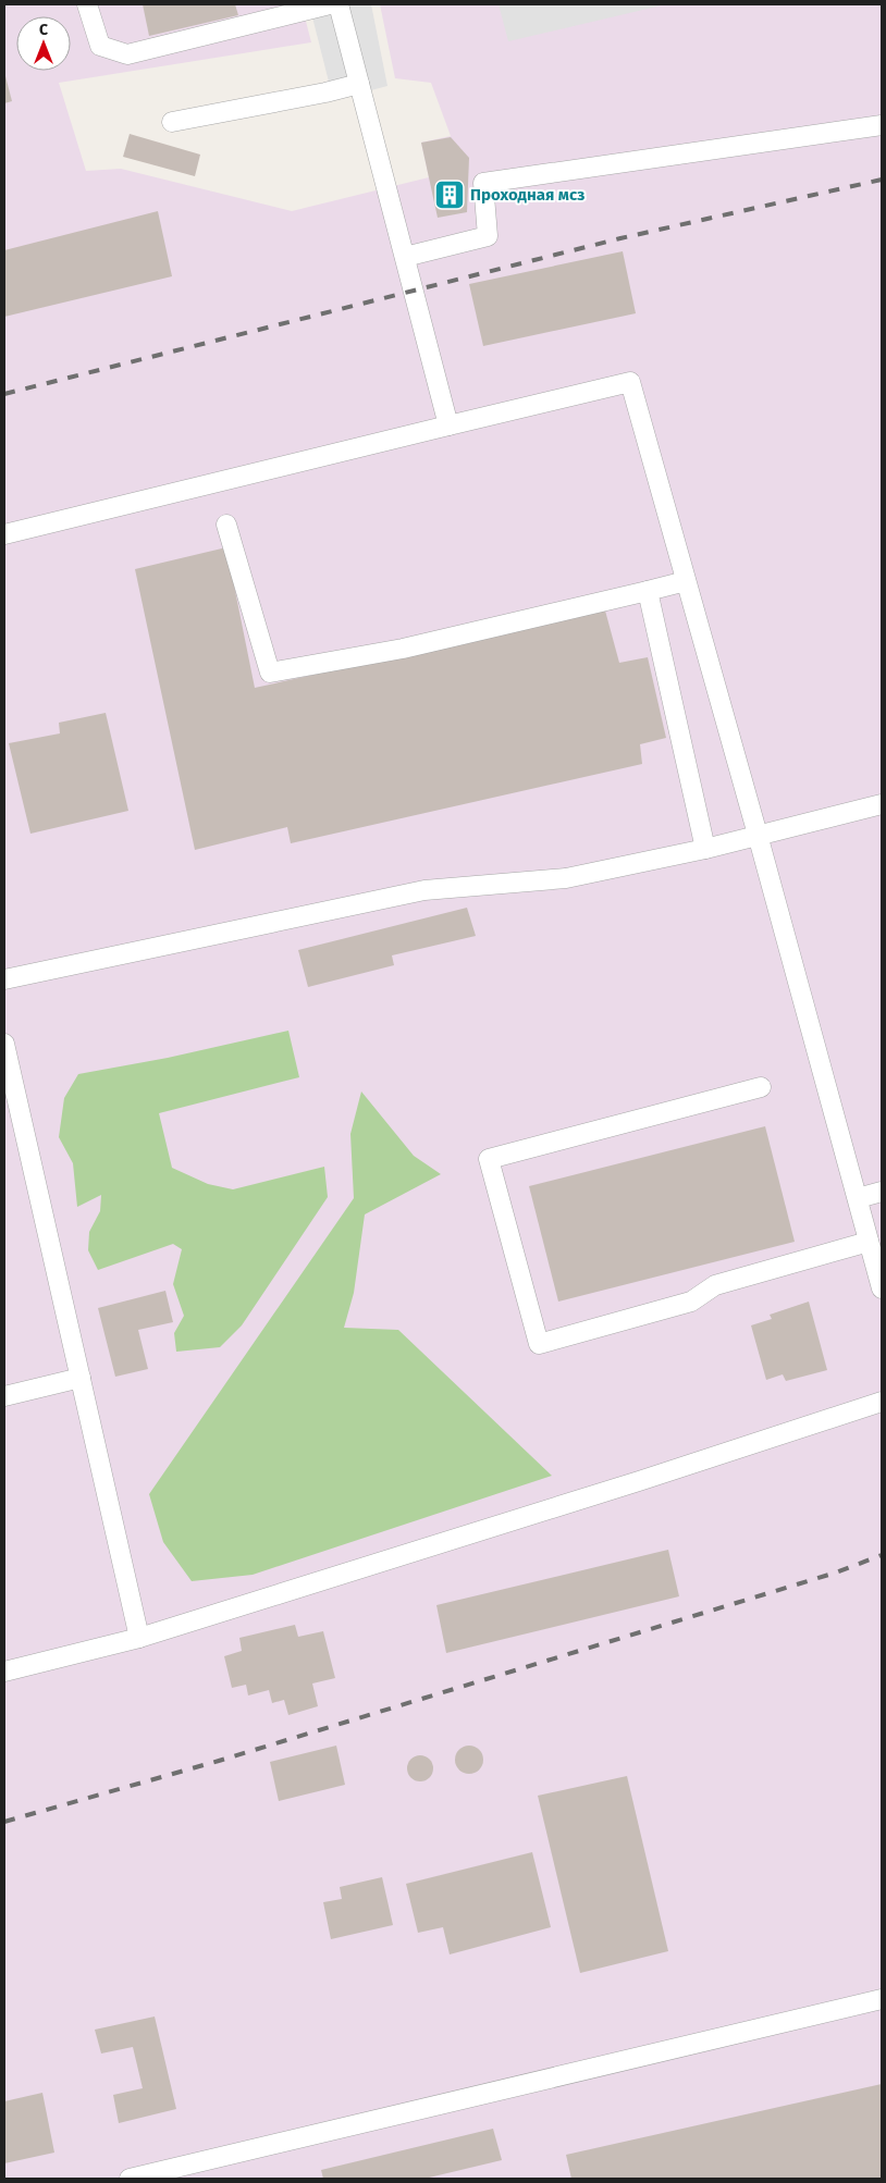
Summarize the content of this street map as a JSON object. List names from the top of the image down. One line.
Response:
{"places":{"building":["Проходная мсз"]},"north":"top"}
